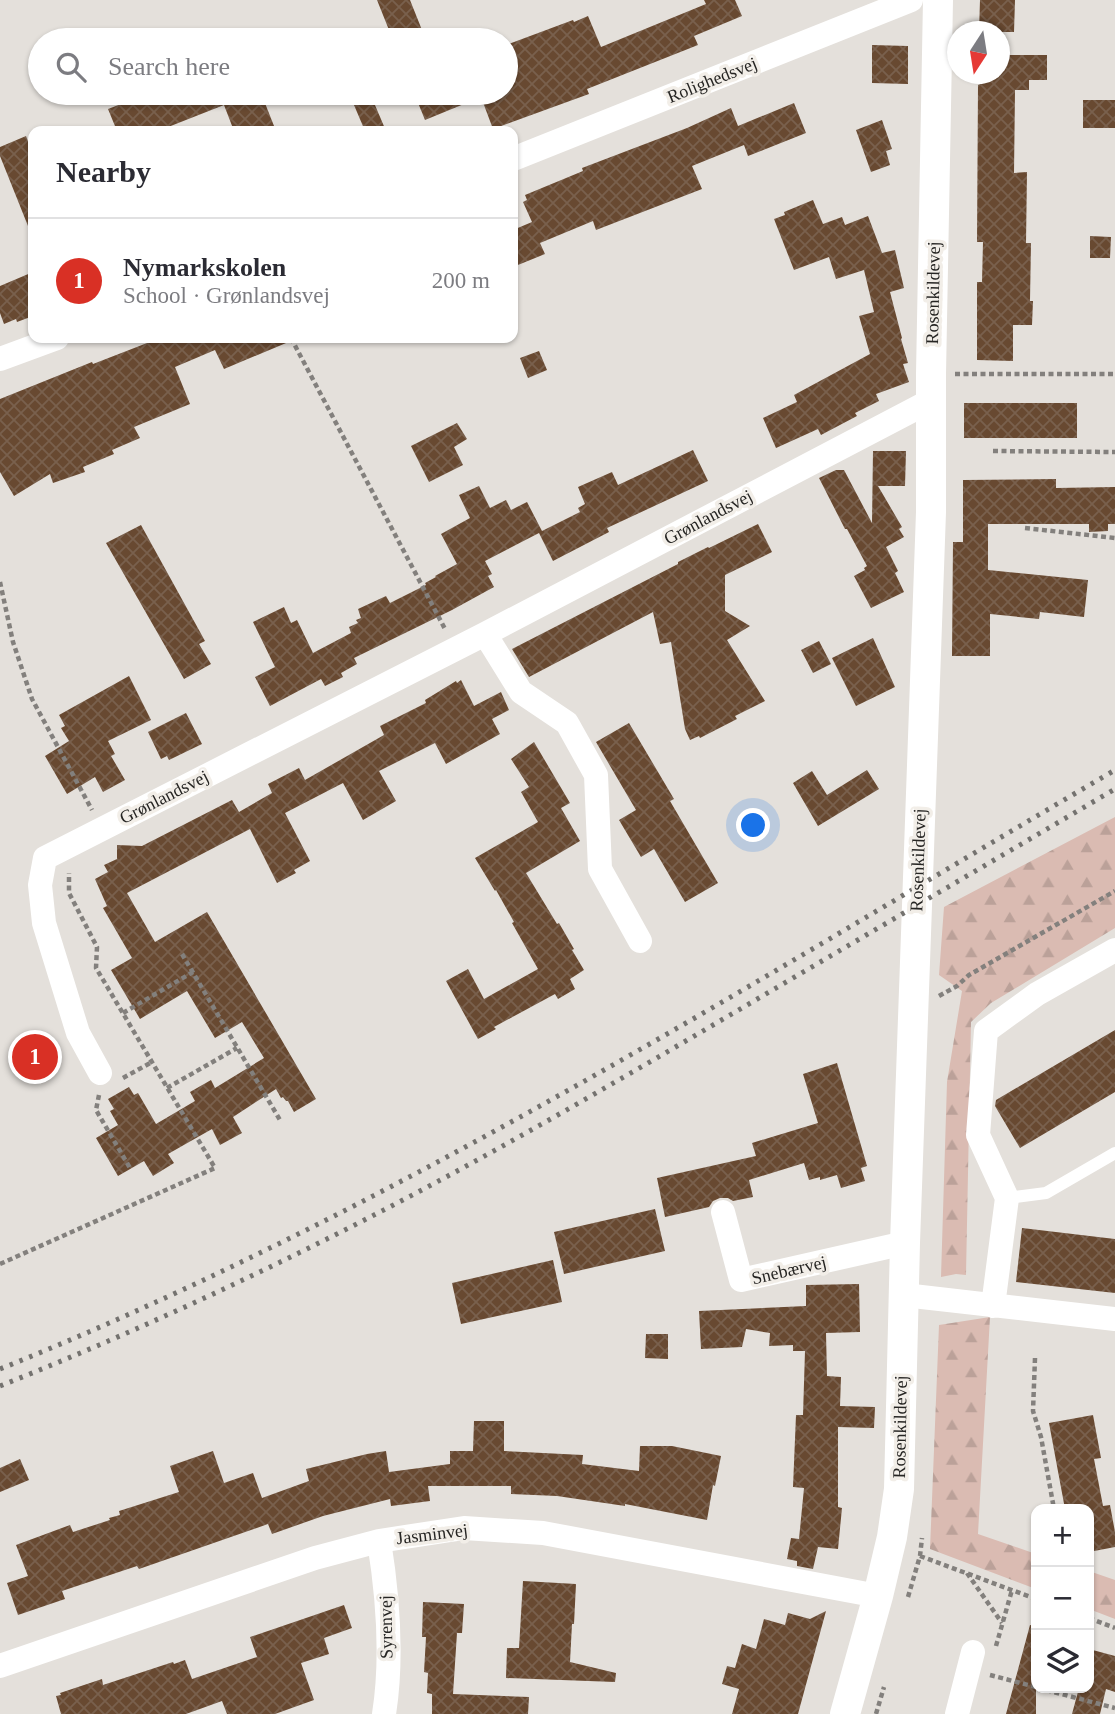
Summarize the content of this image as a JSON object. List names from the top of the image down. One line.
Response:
{"streets":{"street":["Rolighedsvej","Rosenkildevej","Grønlandsvej","Snebærvej","Jasminvej","Syrenvej"]},"crossings":[["Rosenkildevej","Grønlandsvej"],["Rosenkildevej","Snebærvej"],["Rosenkildevej","Jasminvej"],["Jasminvej","Syrenvej"]],"north":"bottom","page":{"search":"Search here","heading":"Nearby","list":[{"mark":"1","name":"Nymarkskolen","note":"School · Grønlandsvej","value":"200 m"}],"pins":"1","map_buttons":["+","−"]}}
